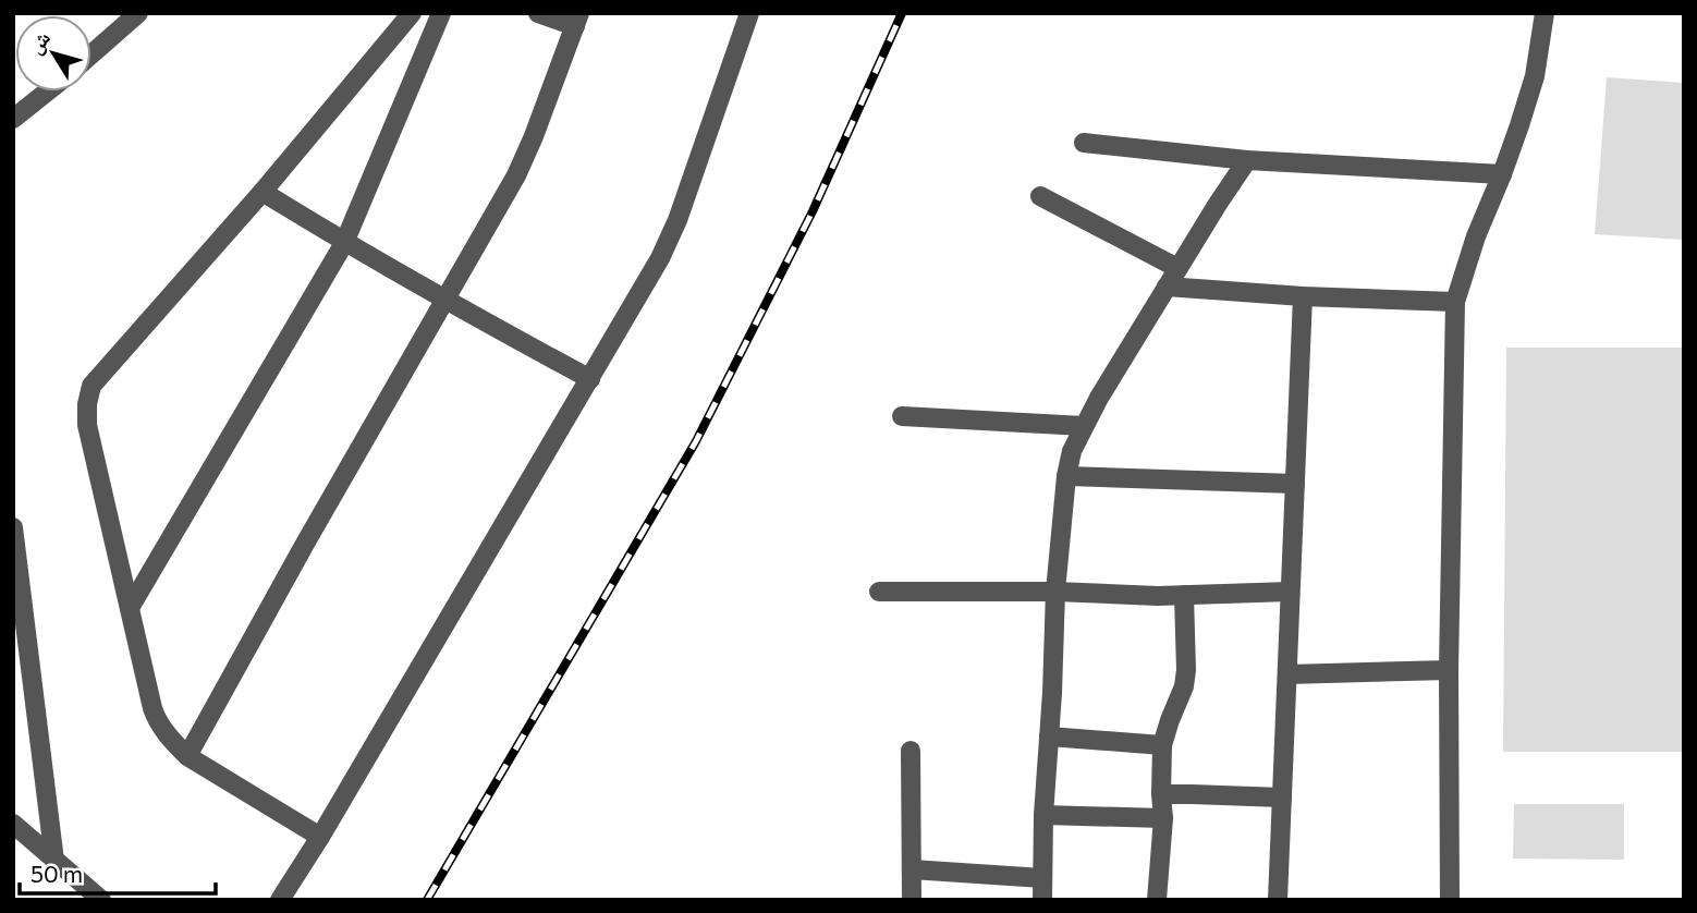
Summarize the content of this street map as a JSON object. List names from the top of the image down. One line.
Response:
{"scale_bar":"50 m","north":"top left"}
